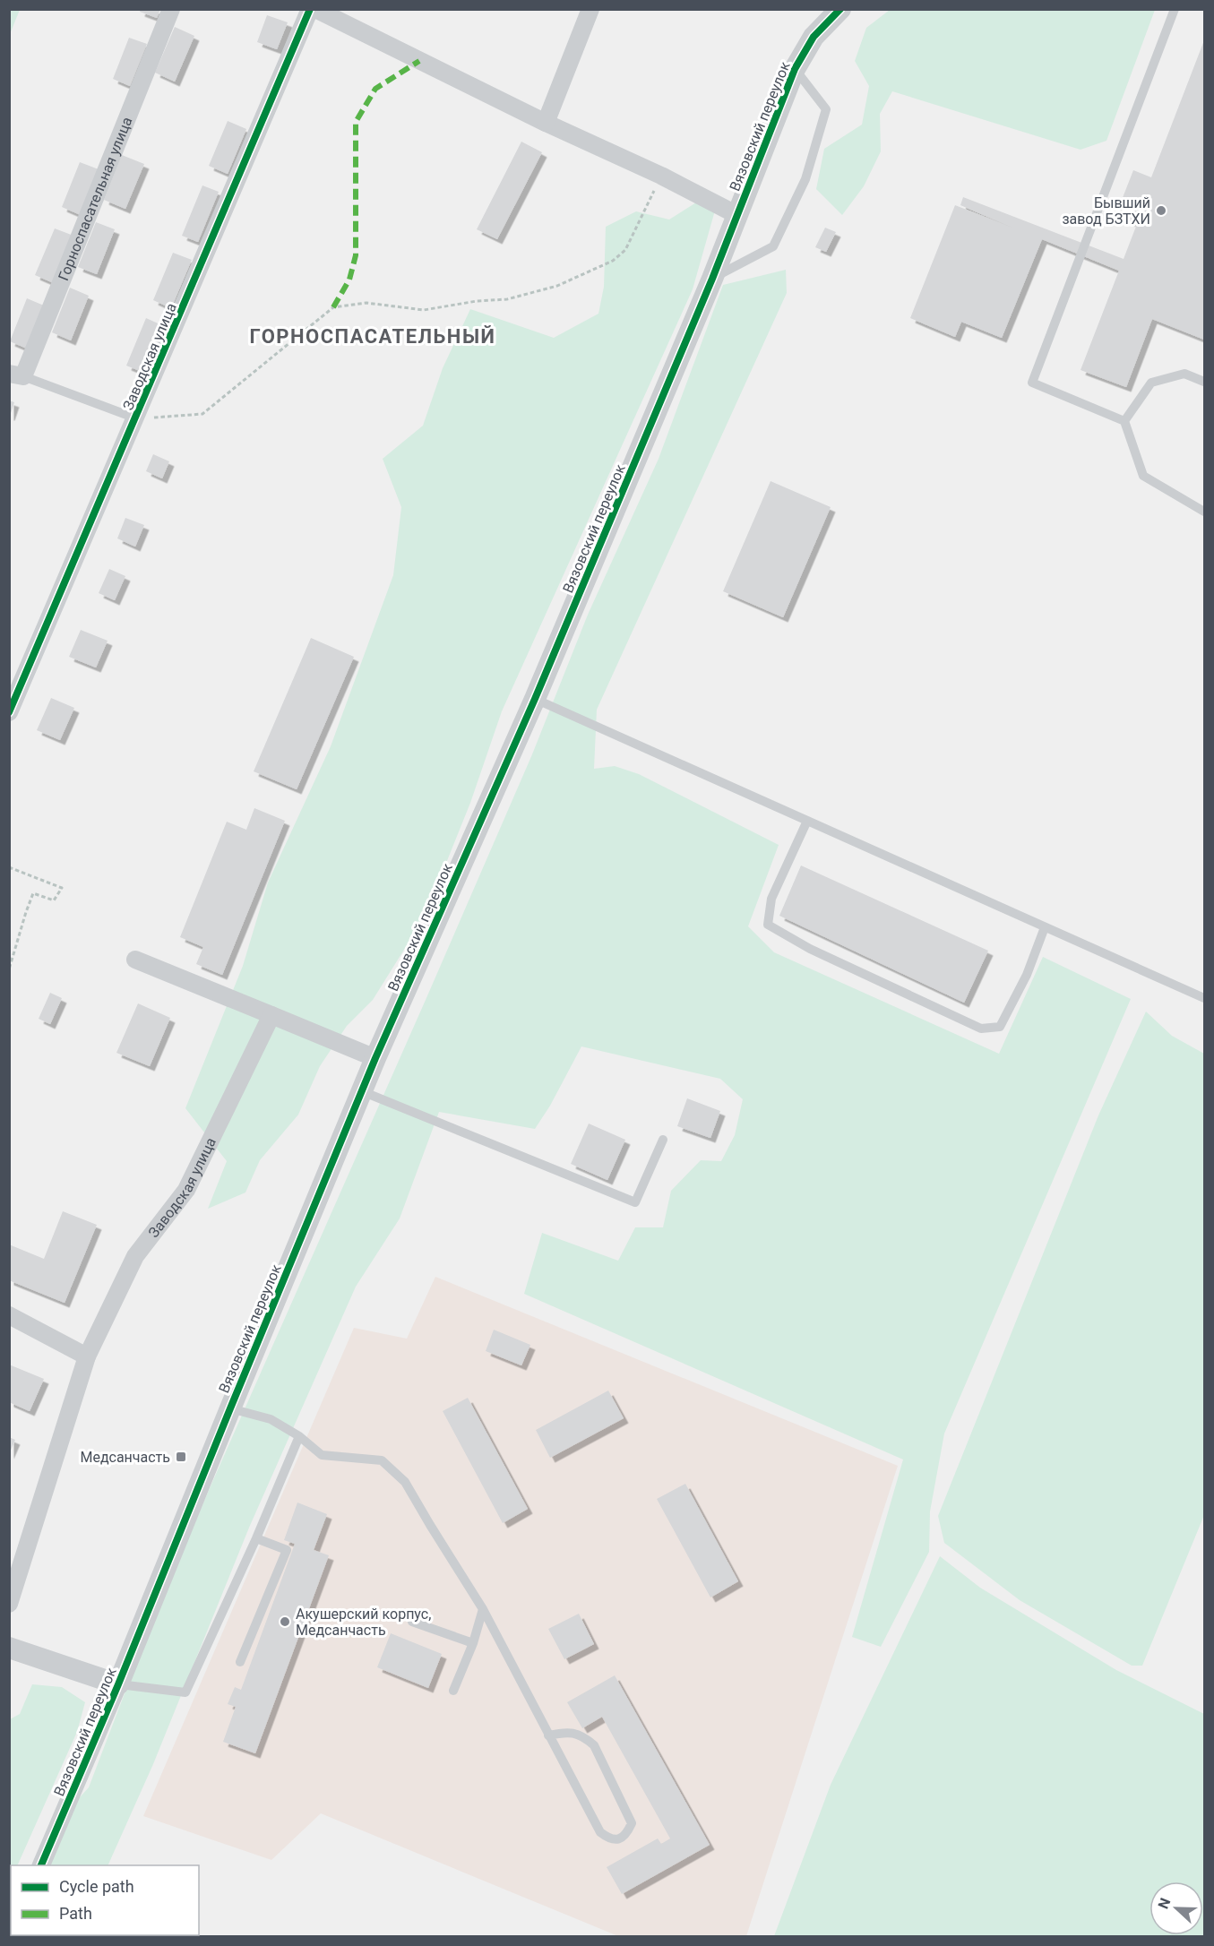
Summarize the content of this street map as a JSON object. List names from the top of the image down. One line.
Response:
{"streets":{"street":["Вязовский переулок","Горноспасательная улица","Заводская улица"]},"districts":["ГОРНОСПАСАТЕЛЬНЫЙ"],"places":{"other":["Бывший завод БЗТХИ","Акушерский корпус, Медсанчасть"],"transit":["Медсанчасть"]},"legend":["Cycle path","Path"],"north":"left"}
